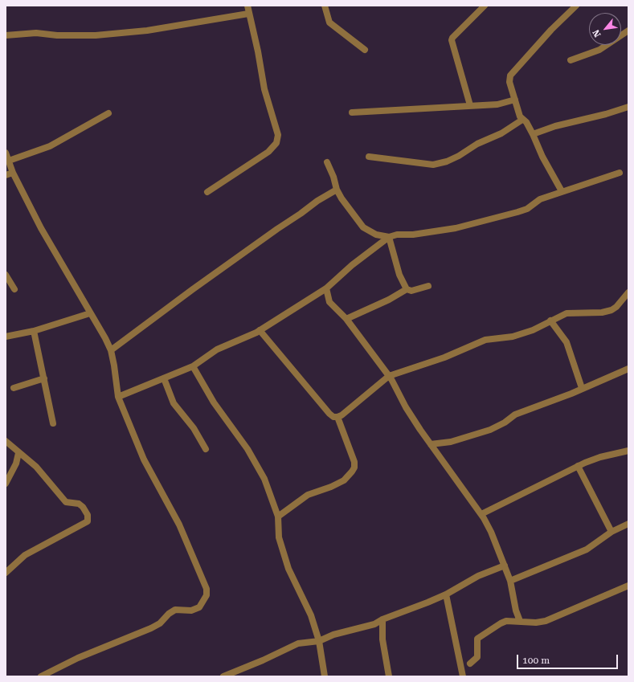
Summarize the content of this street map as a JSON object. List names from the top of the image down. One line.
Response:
{"scale_bar":"100 m","north":"bottom left"}
